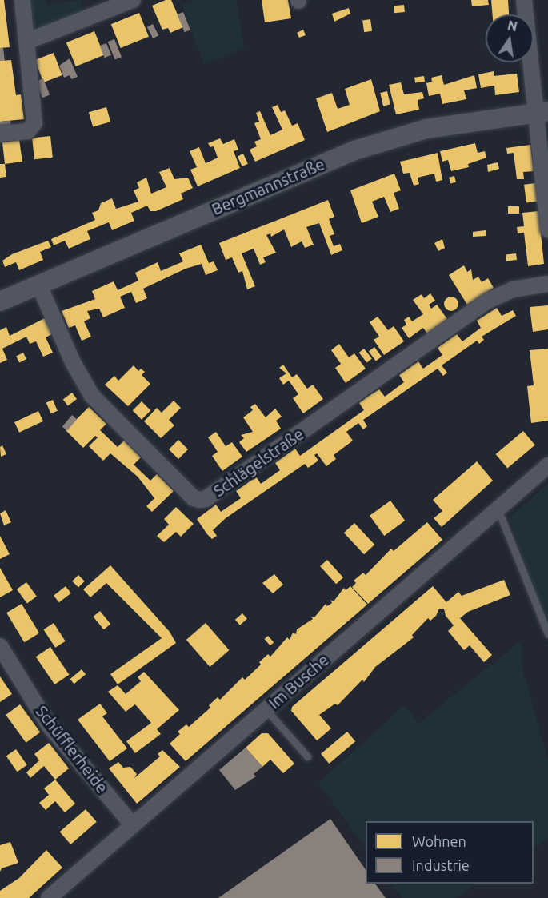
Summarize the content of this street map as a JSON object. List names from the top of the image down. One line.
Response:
{"streets":{"street":["Bergmannstraße","Schlägelstraße","Im Busche","Schüfflerheide"]},"crossings":[["Bergmannstraße","Schlägelstraße"],["Im Busche","Schüfflerheide"]],"legend":["Wohnen","Industrie"],"north":"top"}
